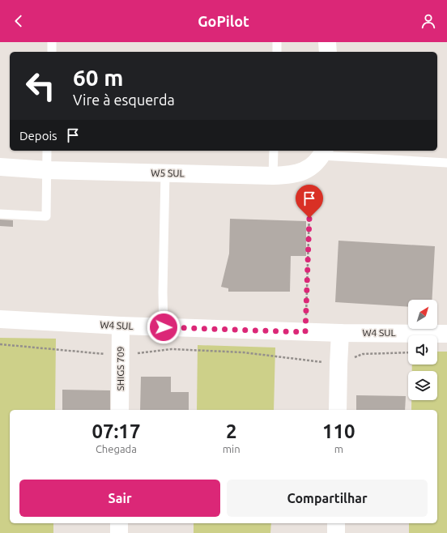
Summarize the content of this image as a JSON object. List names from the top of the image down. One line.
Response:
{"streets":{"main road":["W5 SUL","W4 SUL","SHIGS 709"]},"crossings":[["W4 SUL","SHIGS 709"]],"north":"top right","page":{"header":"GoPilot","turn":["60 m","Vire à esquerda"],"then":"Depois","eta":["07:17","Chegada","2","min","110","m"],"buttons":["Sair","Compartilhar"]}}
